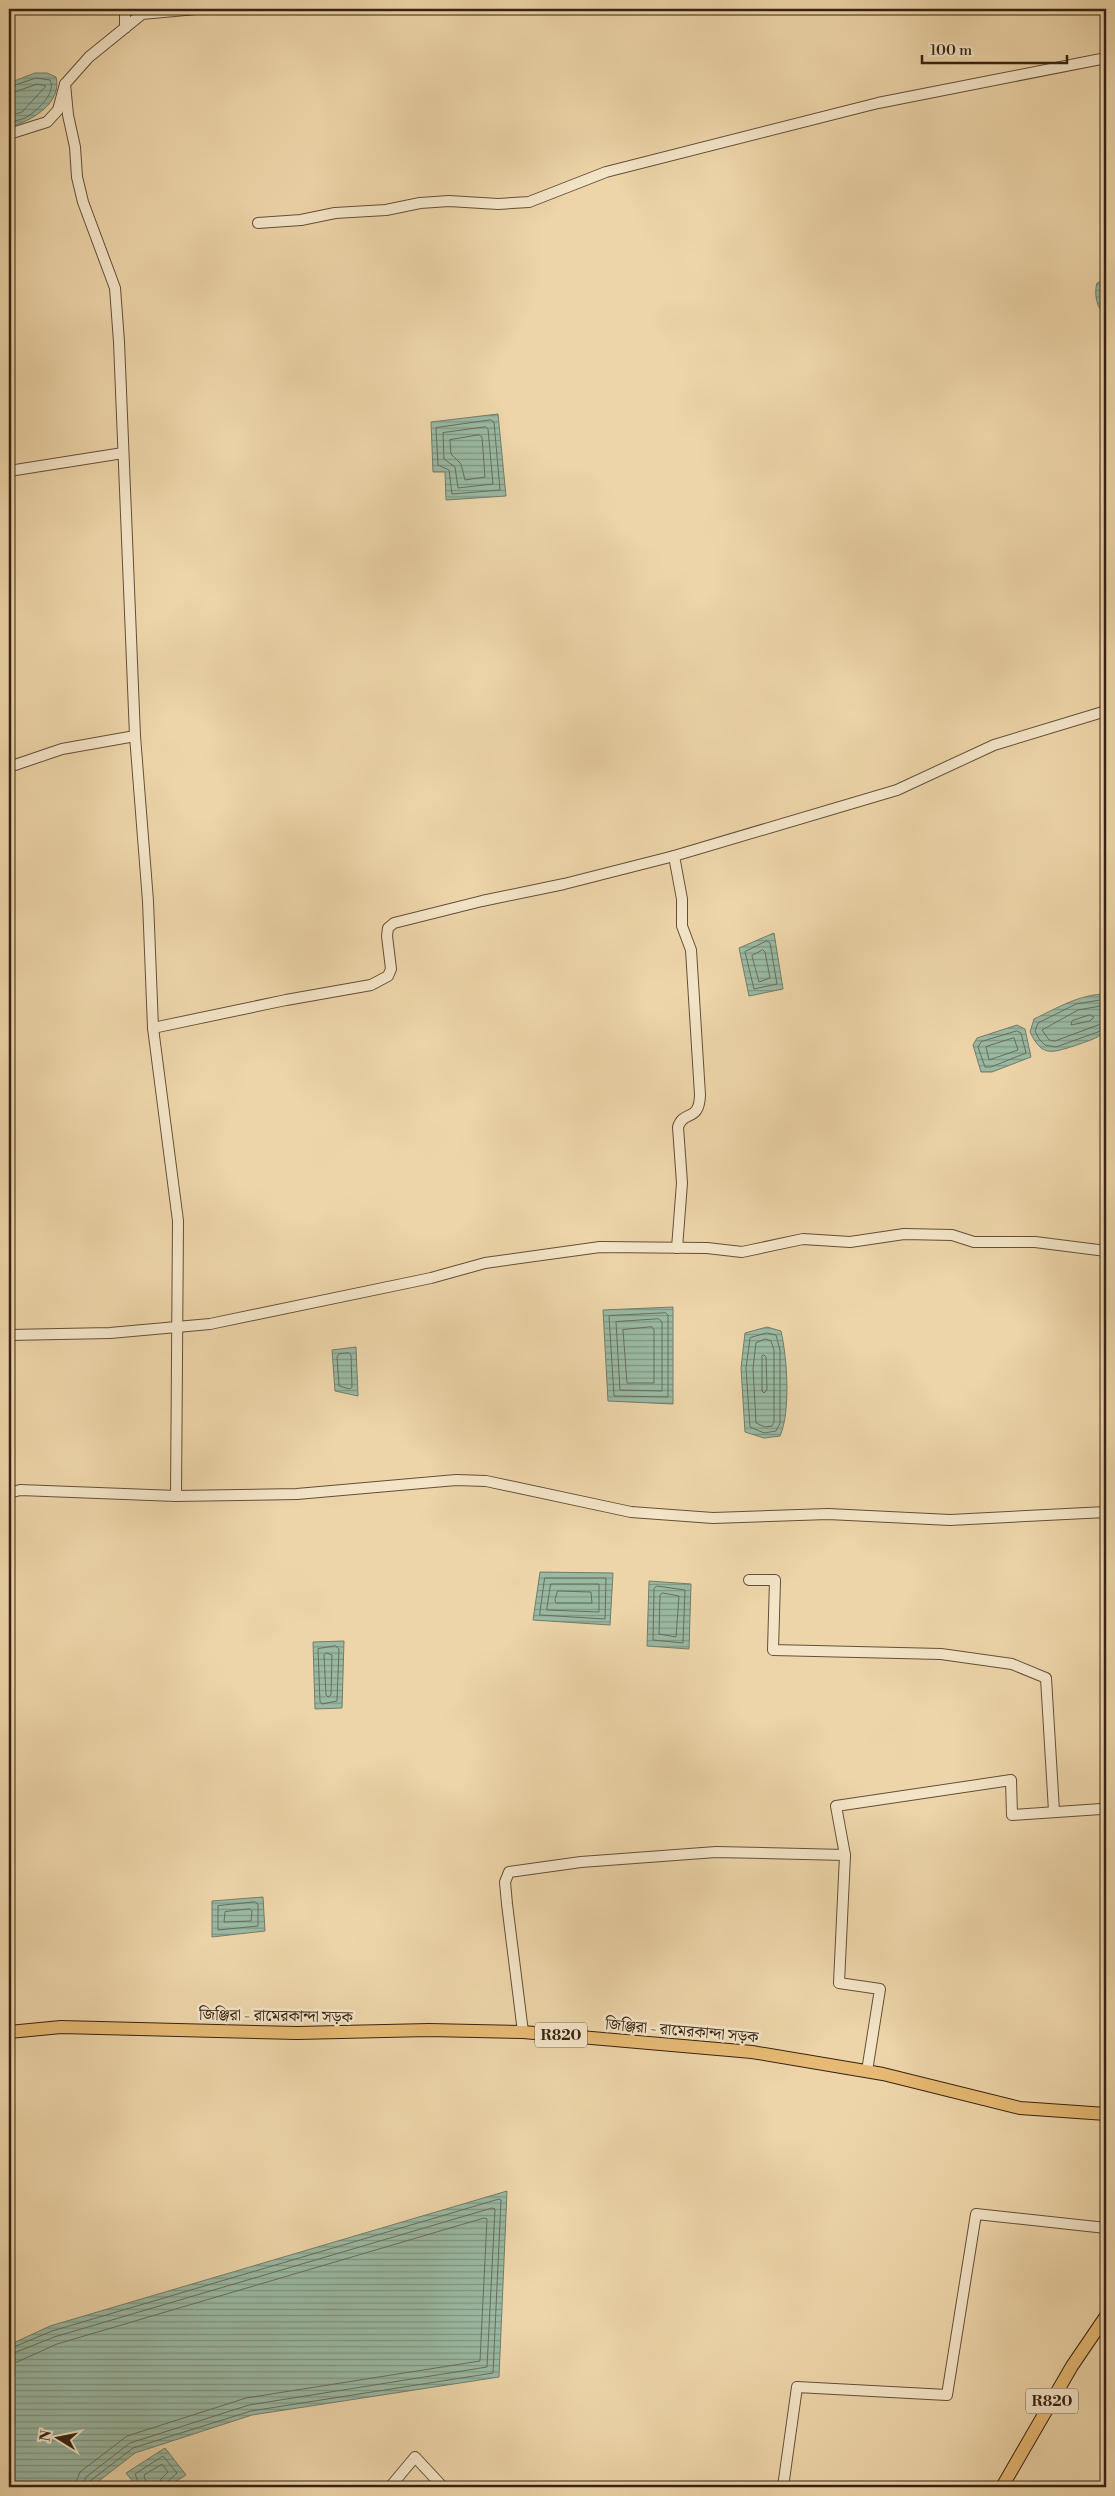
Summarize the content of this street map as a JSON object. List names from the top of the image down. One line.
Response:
{"streets":{"main road":["জিঞ্জিরা - রামেরকান্দা সড়ক","R820"]},"scale_bar":"100 m","north":"left"}
